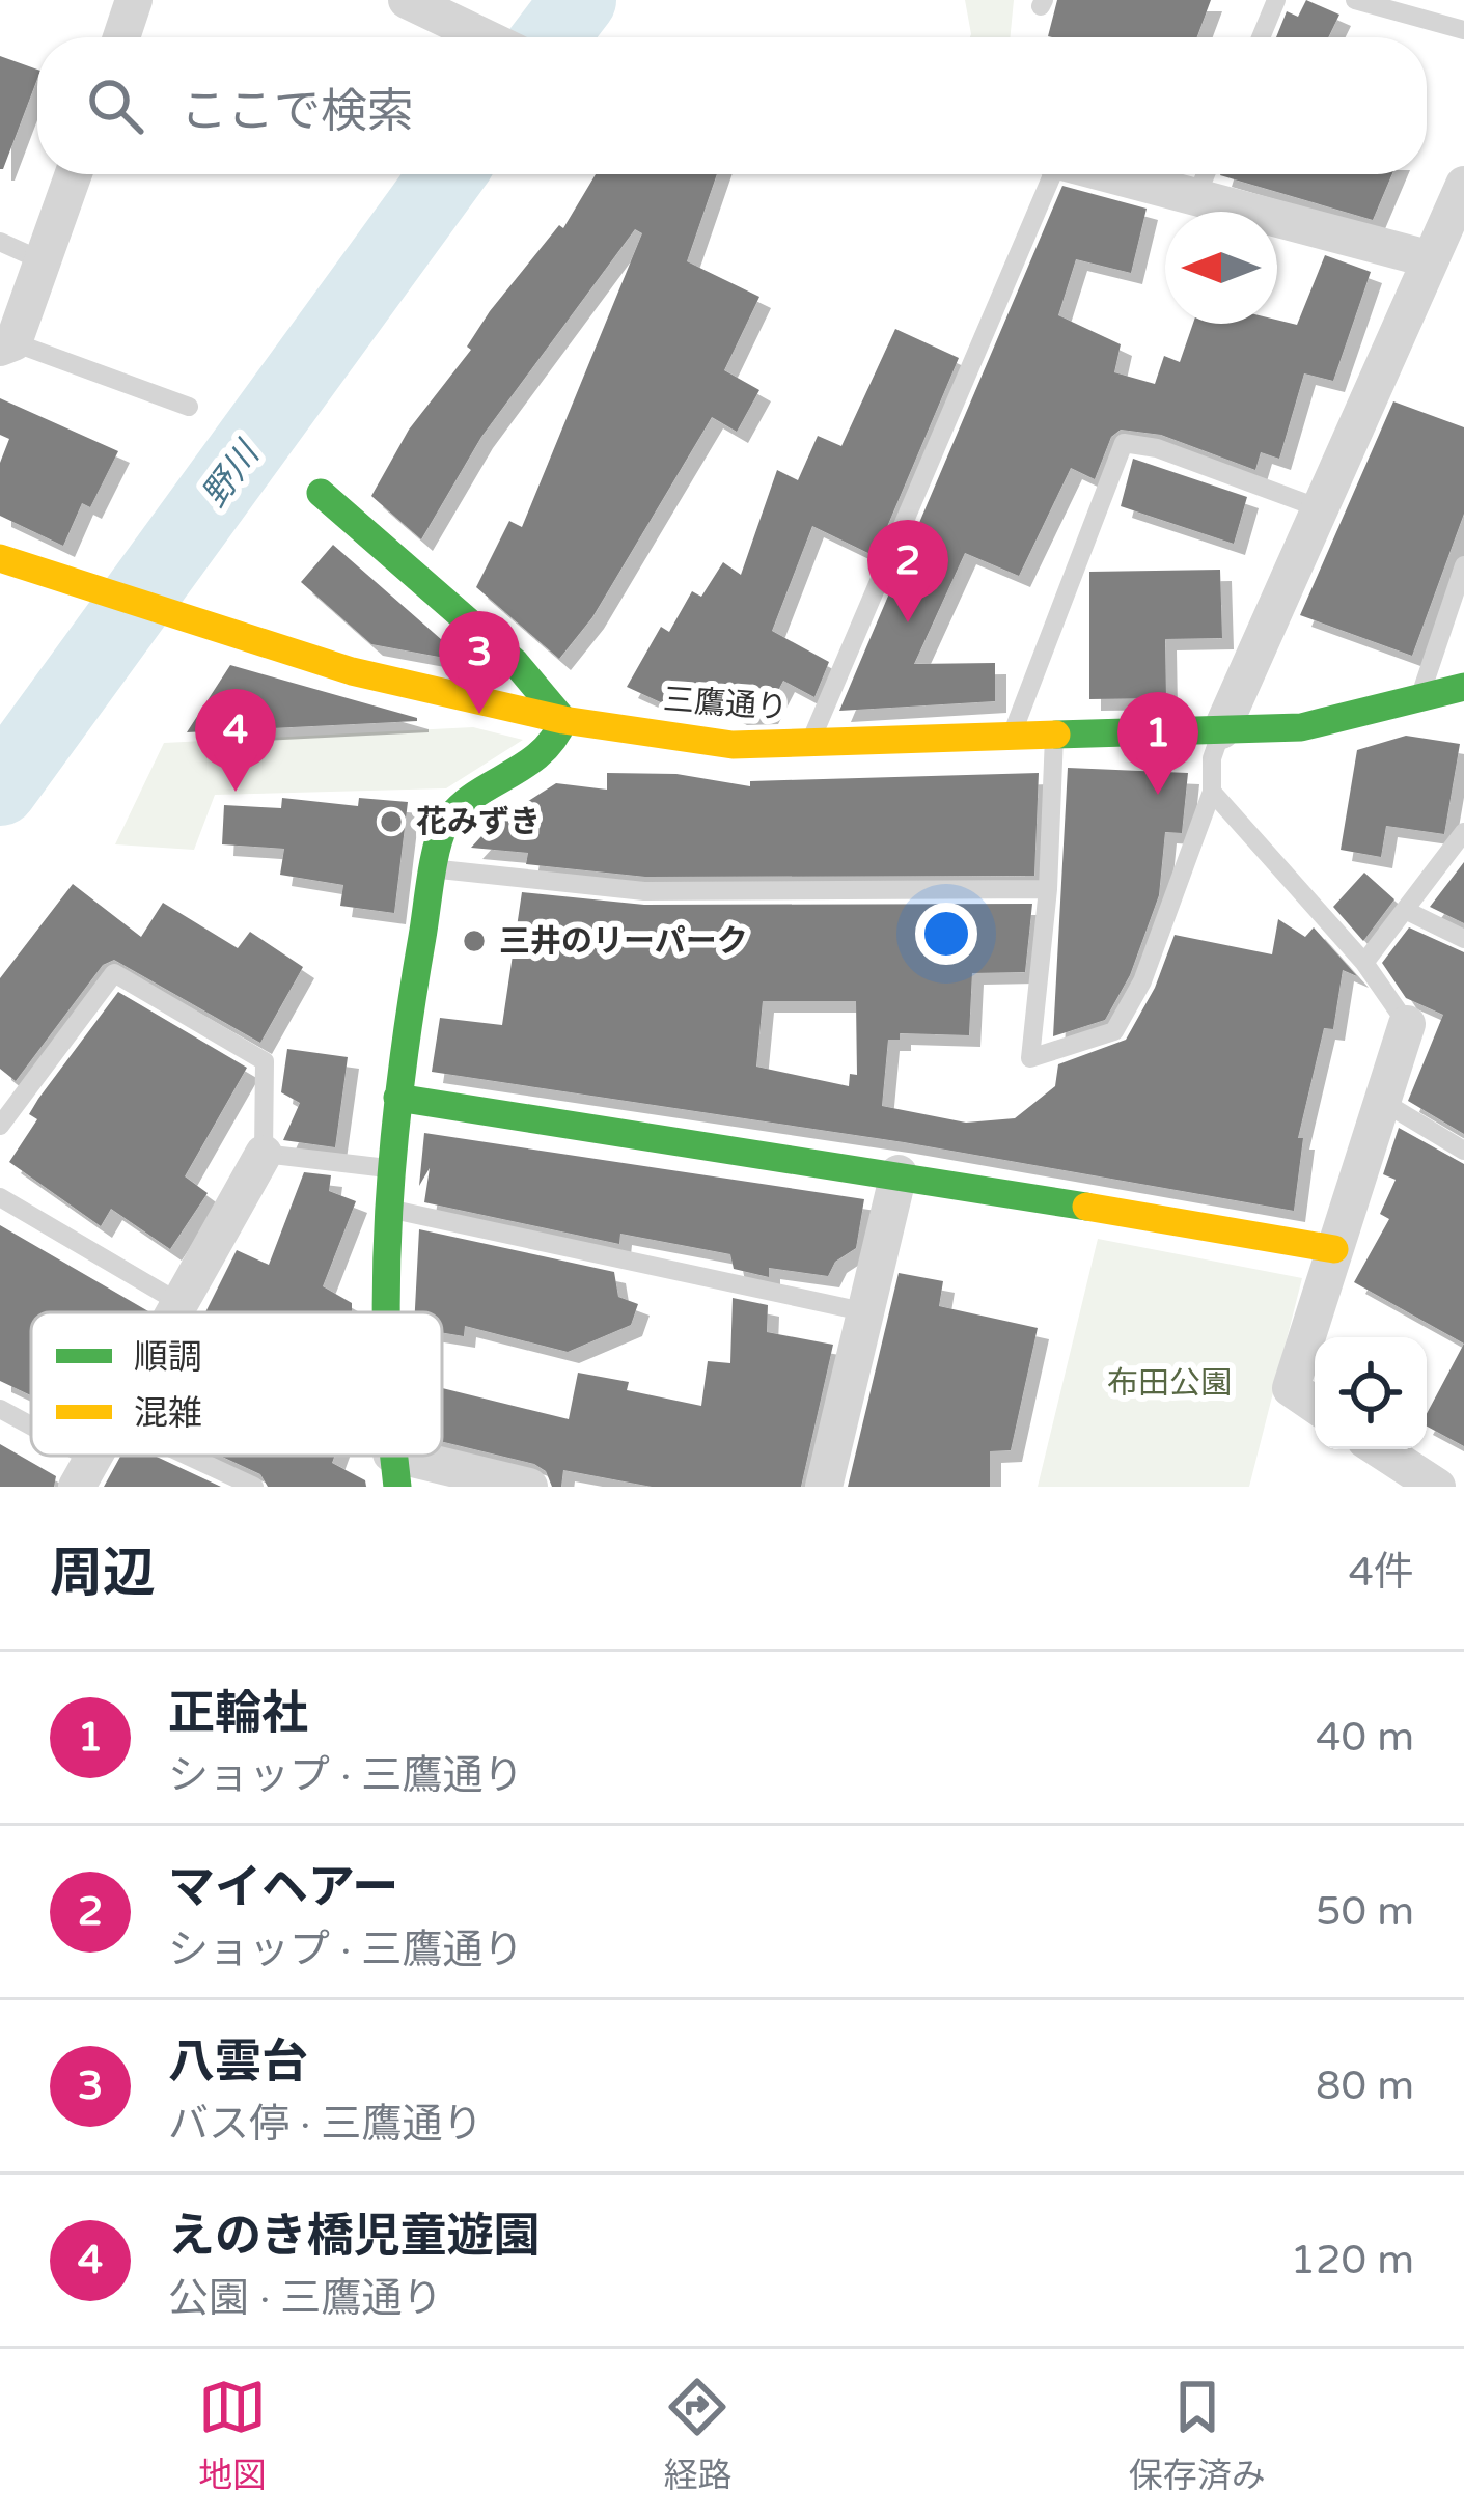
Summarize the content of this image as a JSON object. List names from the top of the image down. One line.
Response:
{"streets":{"street":["三鷹通り"]},"water":["野川"],"parks":["布田公園"],"places":["花みずき","三井のリーパーク"],"legend":["順調","混雑"],"north":"left","page":{"search":"ここで検索","pins":["2","3","4","1"],"heading":["周辺","4件"],"list":[{"mark":"1","name":"正輪社","note":"ショップ · 三鷹通り","value":"40 m"},{"mark":"2","name":"マイヘアー","note":"ショップ · 三鷹通り","value":"50 m"},{"mark":"3","name":"八雲台","note":"バス停 · 三鷹通り","value":"80 m"},{"mark":"4","name":"えのき橋児童遊園","note":"公園 · 三鷹通り","value":"120 m"}],"nav":["地図","経路","保存済み"]}}
